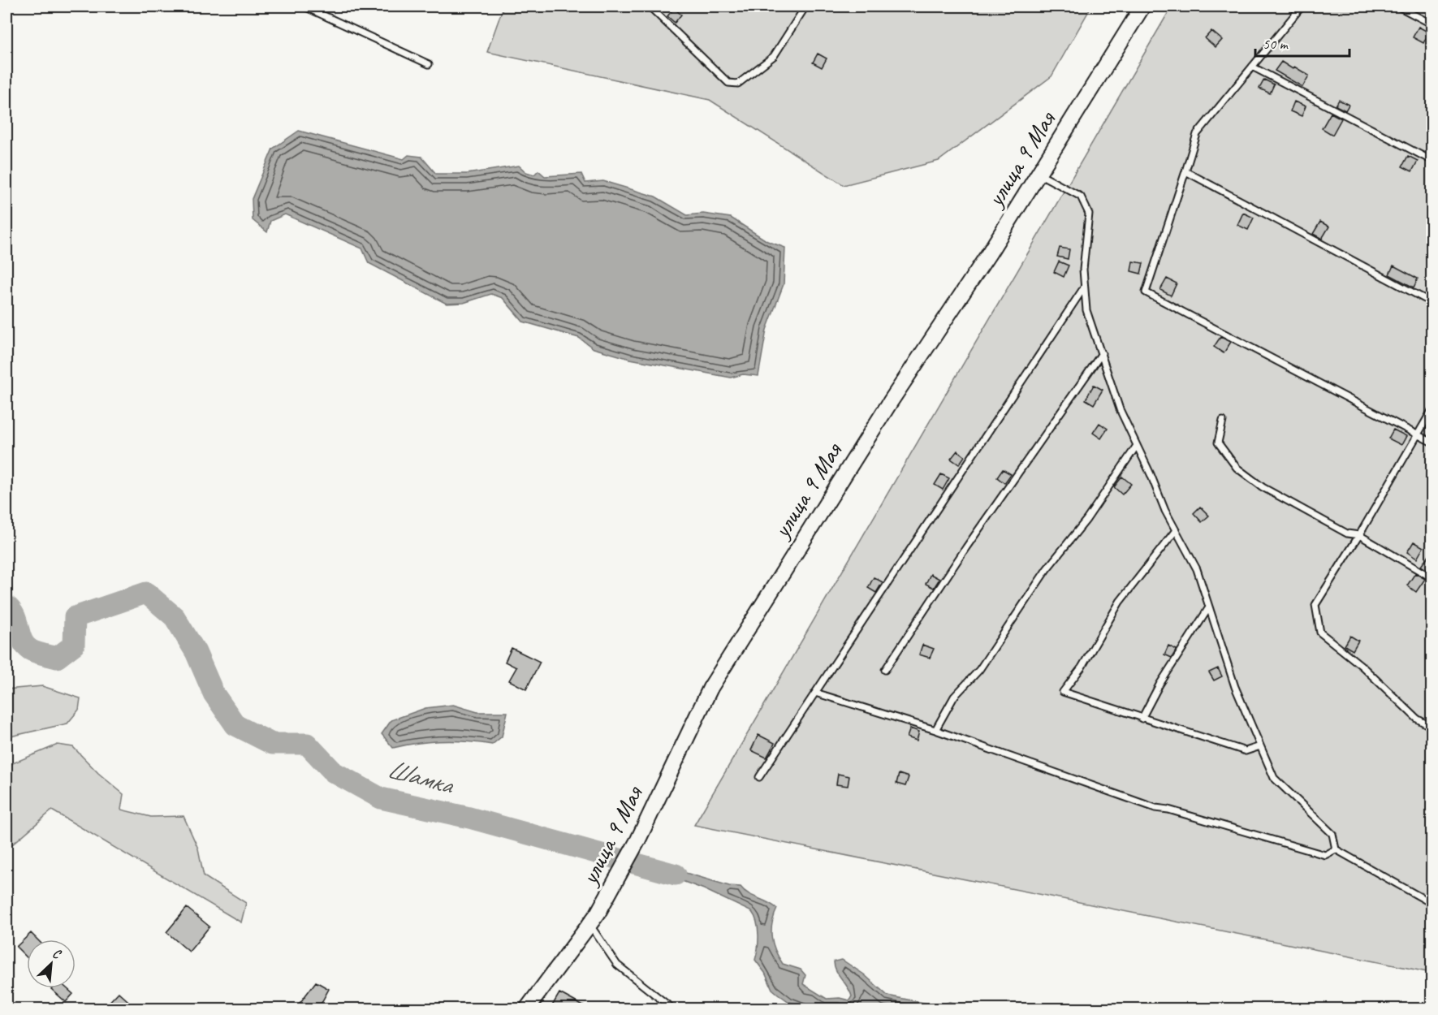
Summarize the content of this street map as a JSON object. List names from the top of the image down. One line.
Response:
{"streets":{"main road":["улица 9 Мая"]},"water":["Шамка"],"scale_bar":"50 m","north":"top right"}
